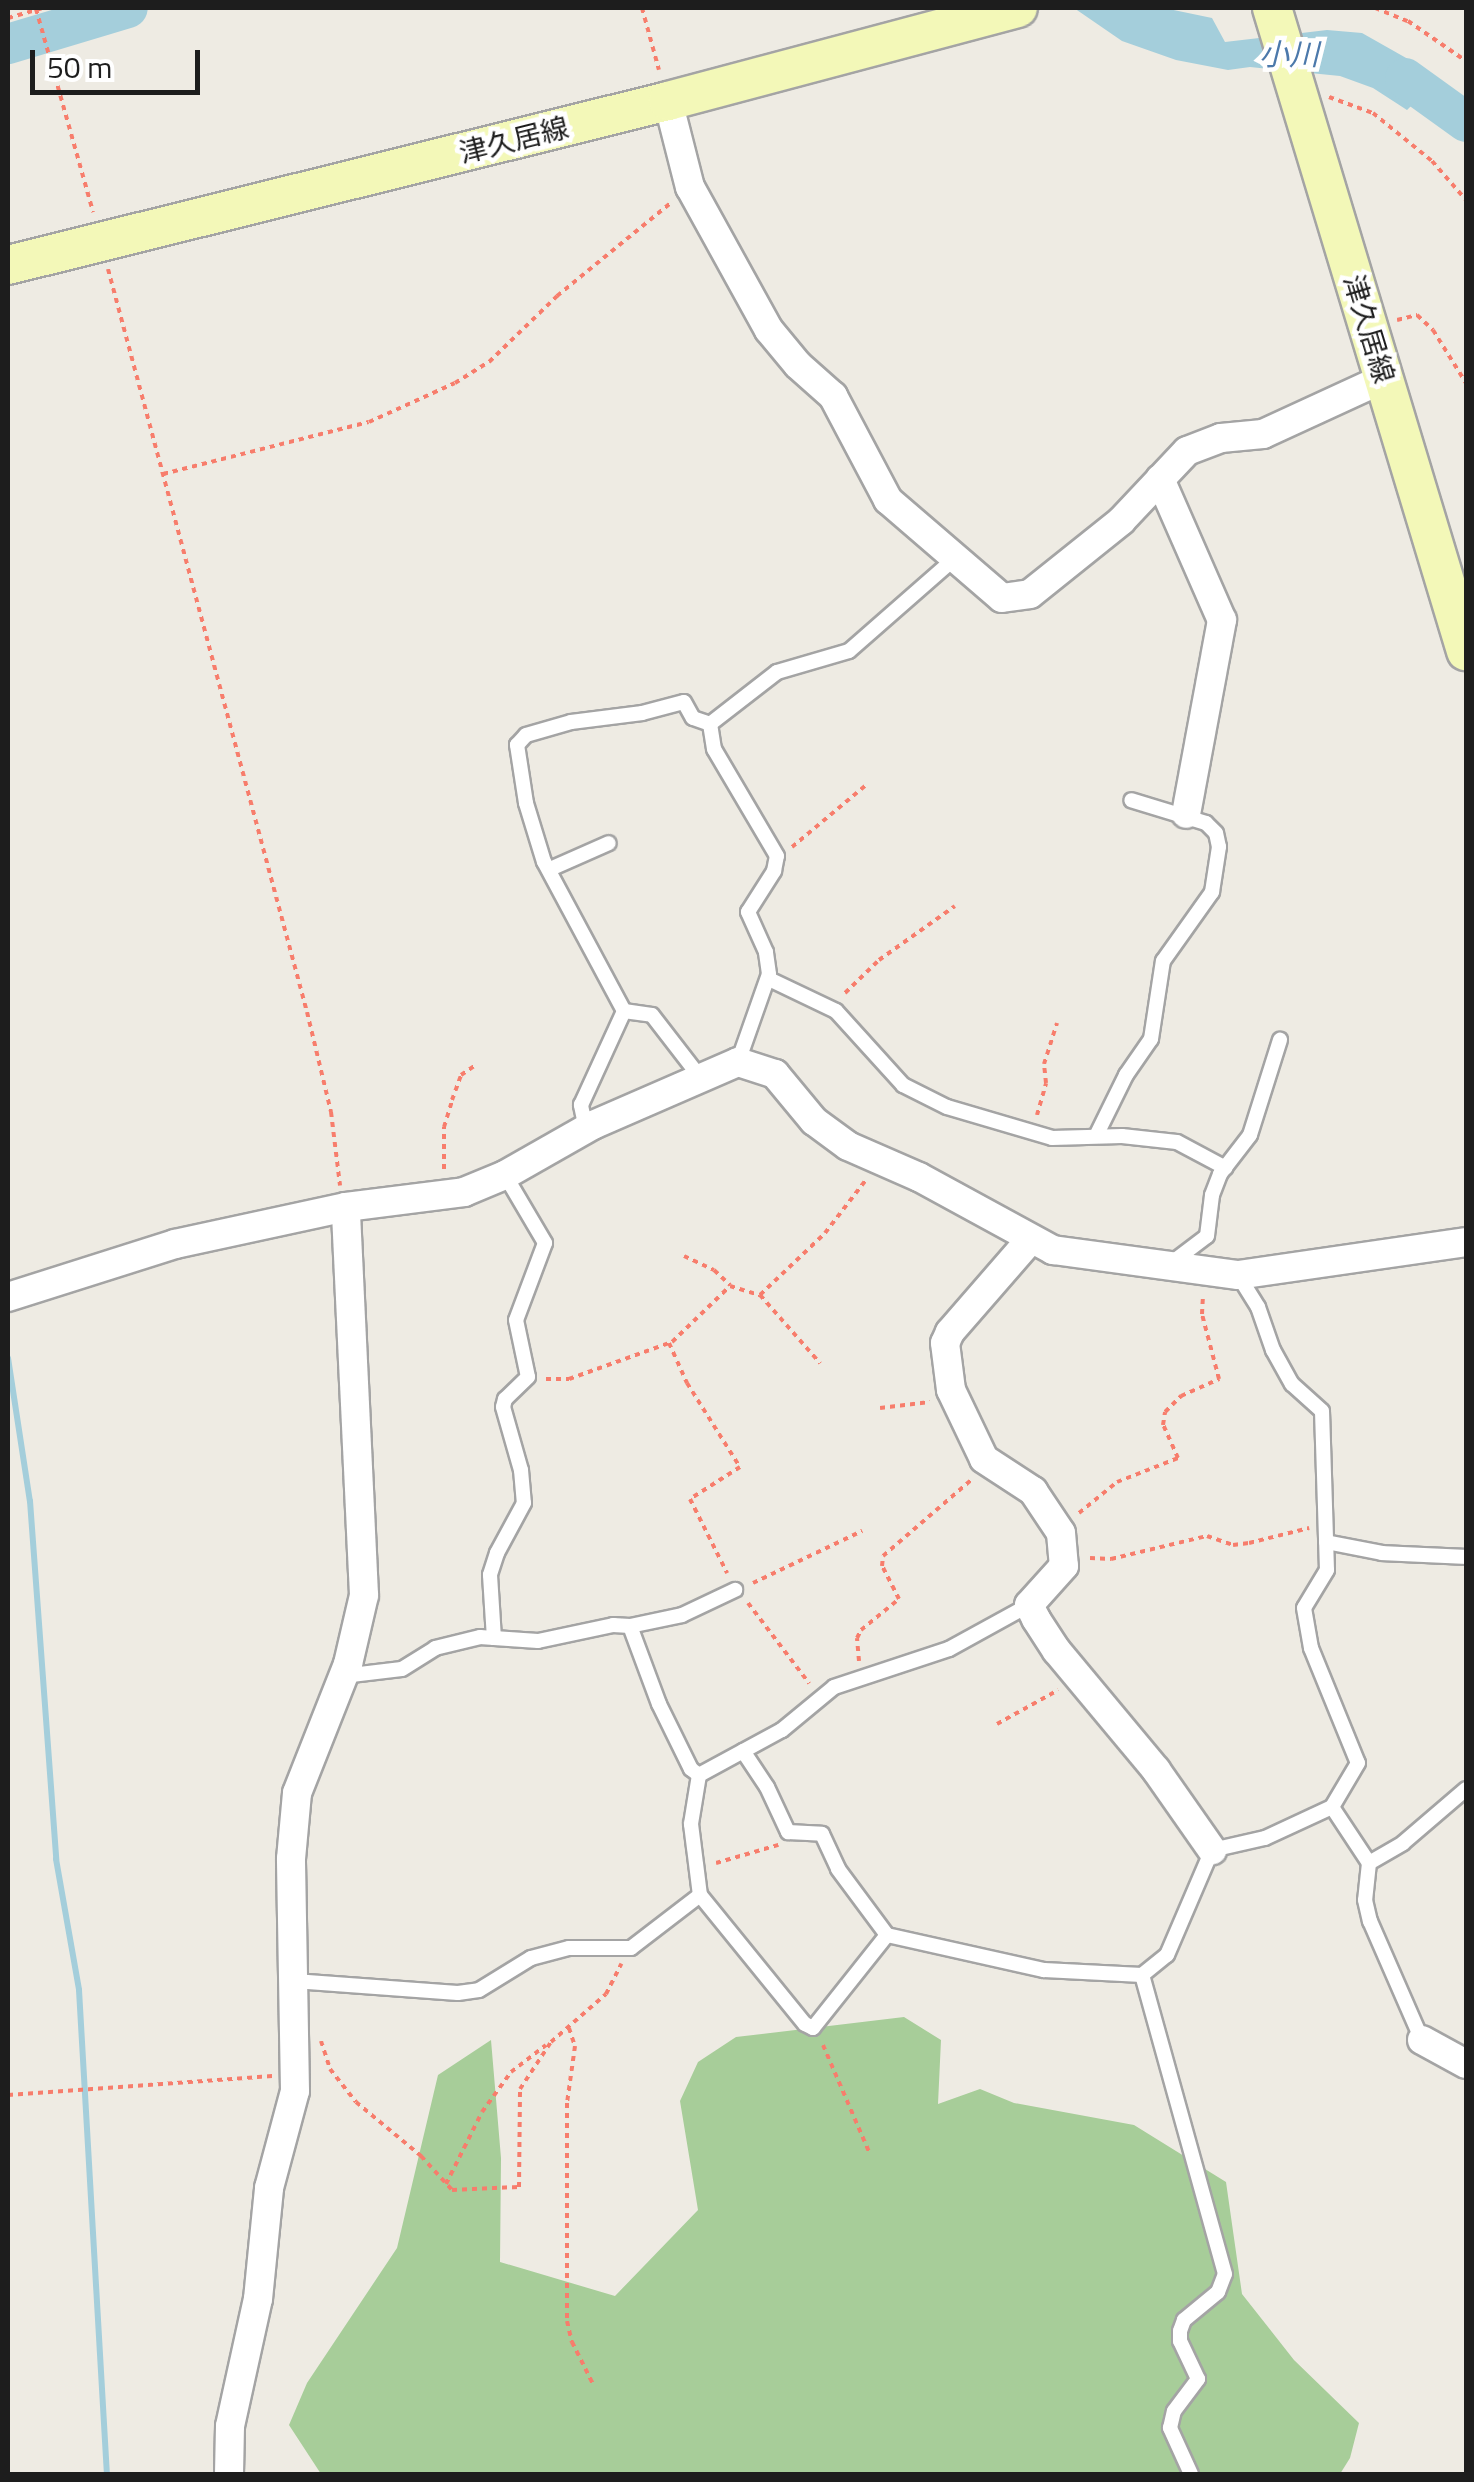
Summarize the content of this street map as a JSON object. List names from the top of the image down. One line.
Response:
{"streets":{"main road":["津久居線"]},"water":["小川"],"scale_bar":"50 m"}
